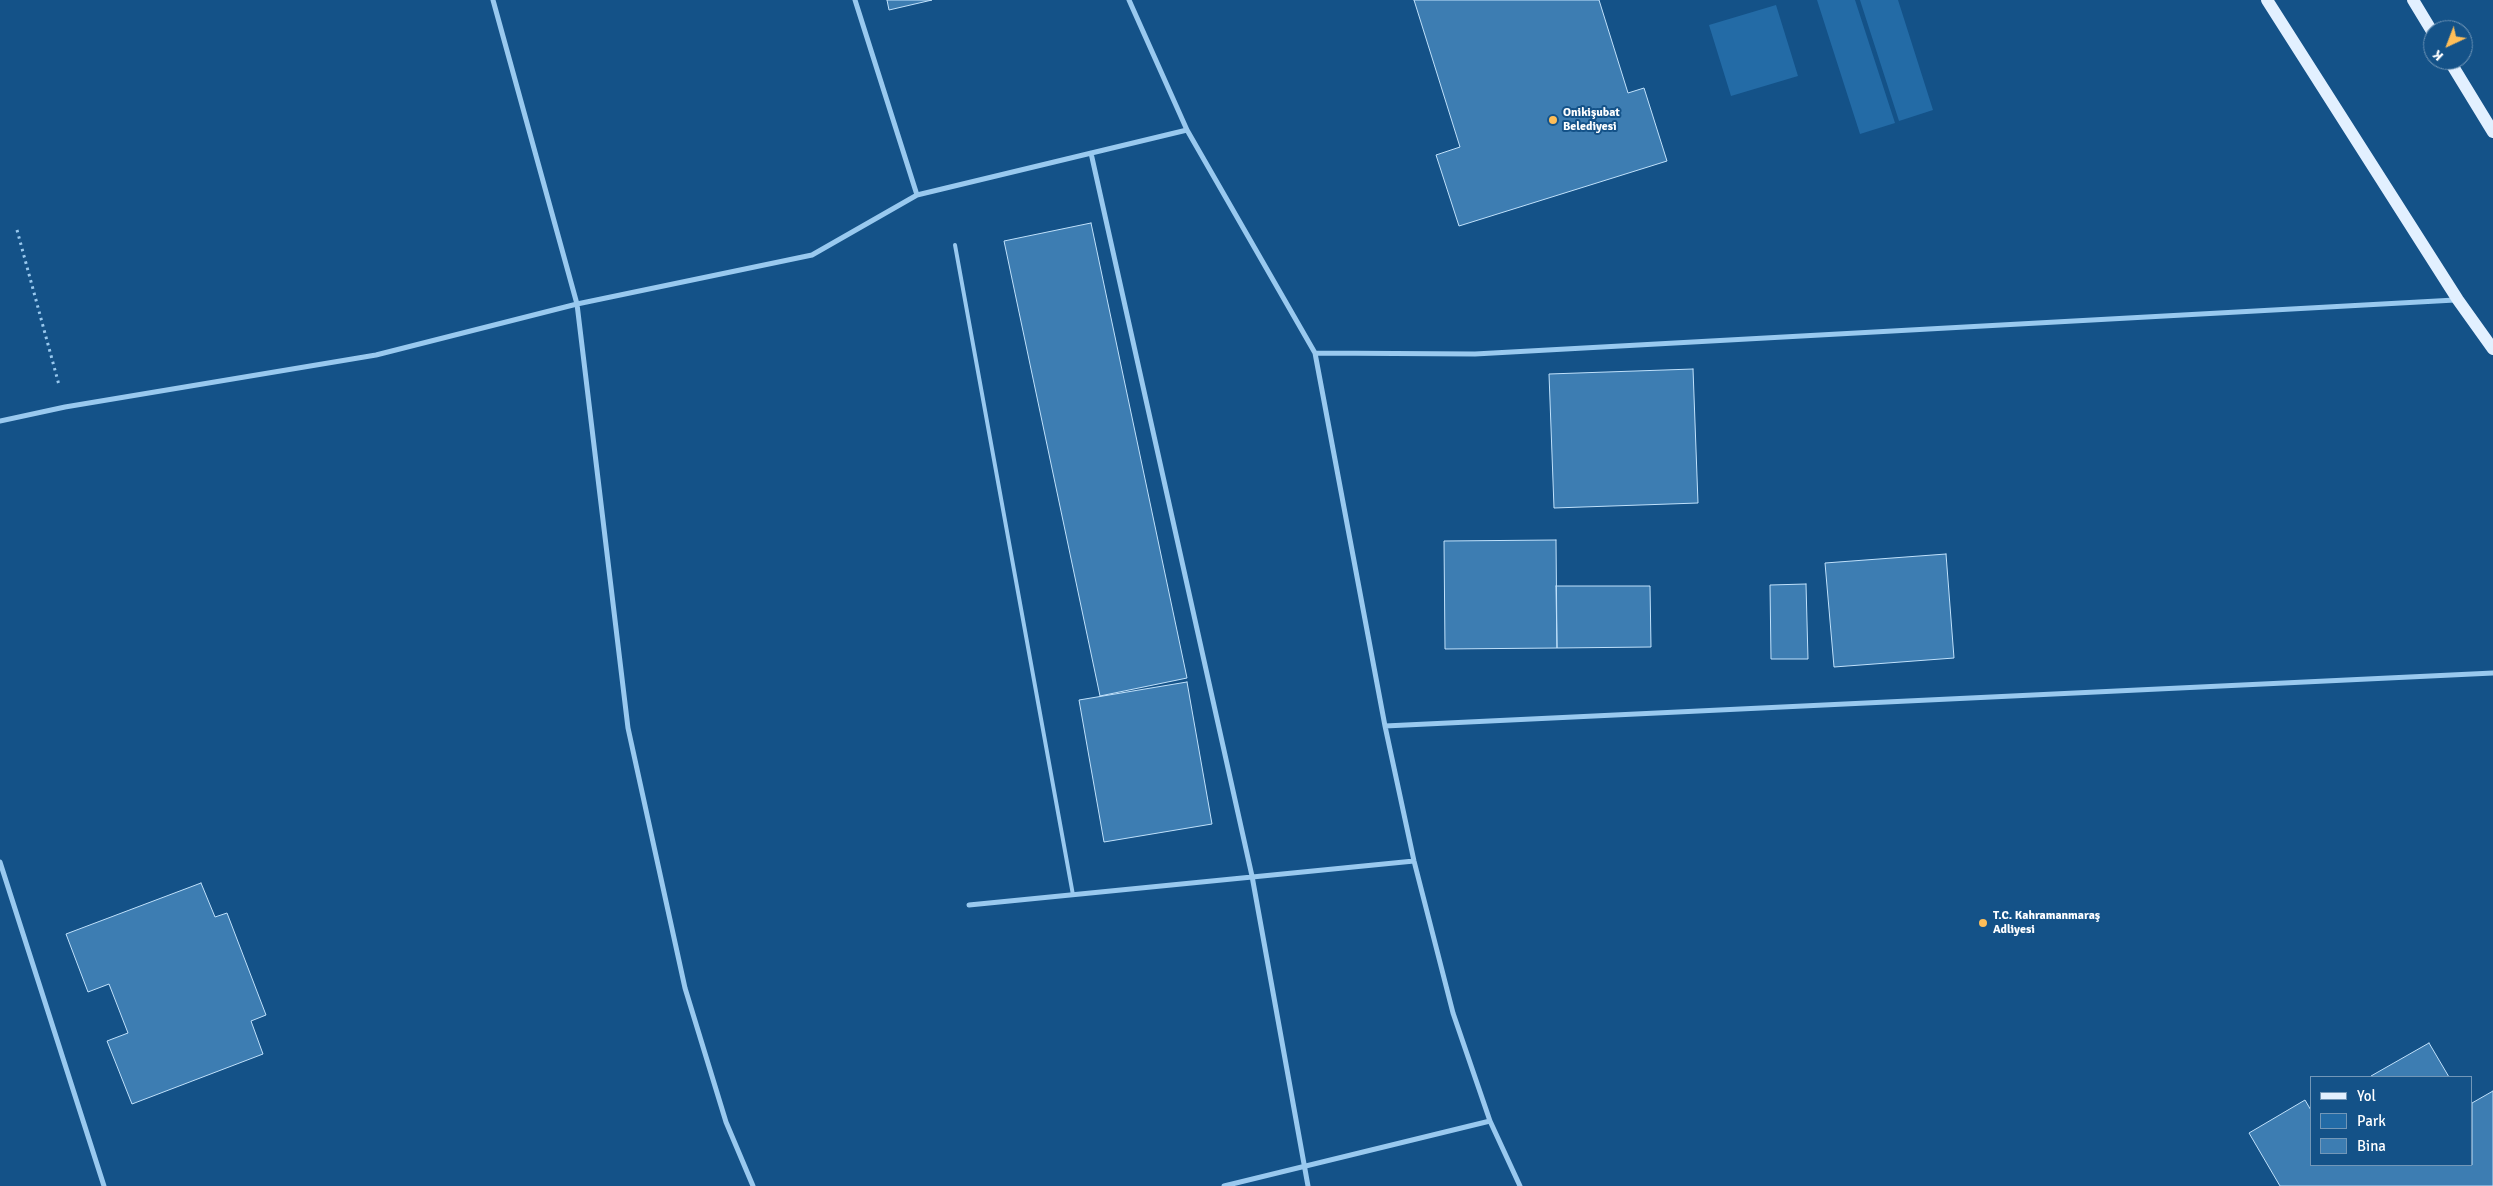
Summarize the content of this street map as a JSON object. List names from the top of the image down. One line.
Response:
{"places":["Onikişubat Belediyesi","T.C. Kahramanmaraş Adliyesi"],"legend":["Yol","Park","Bina"],"north":"bottom left"}
